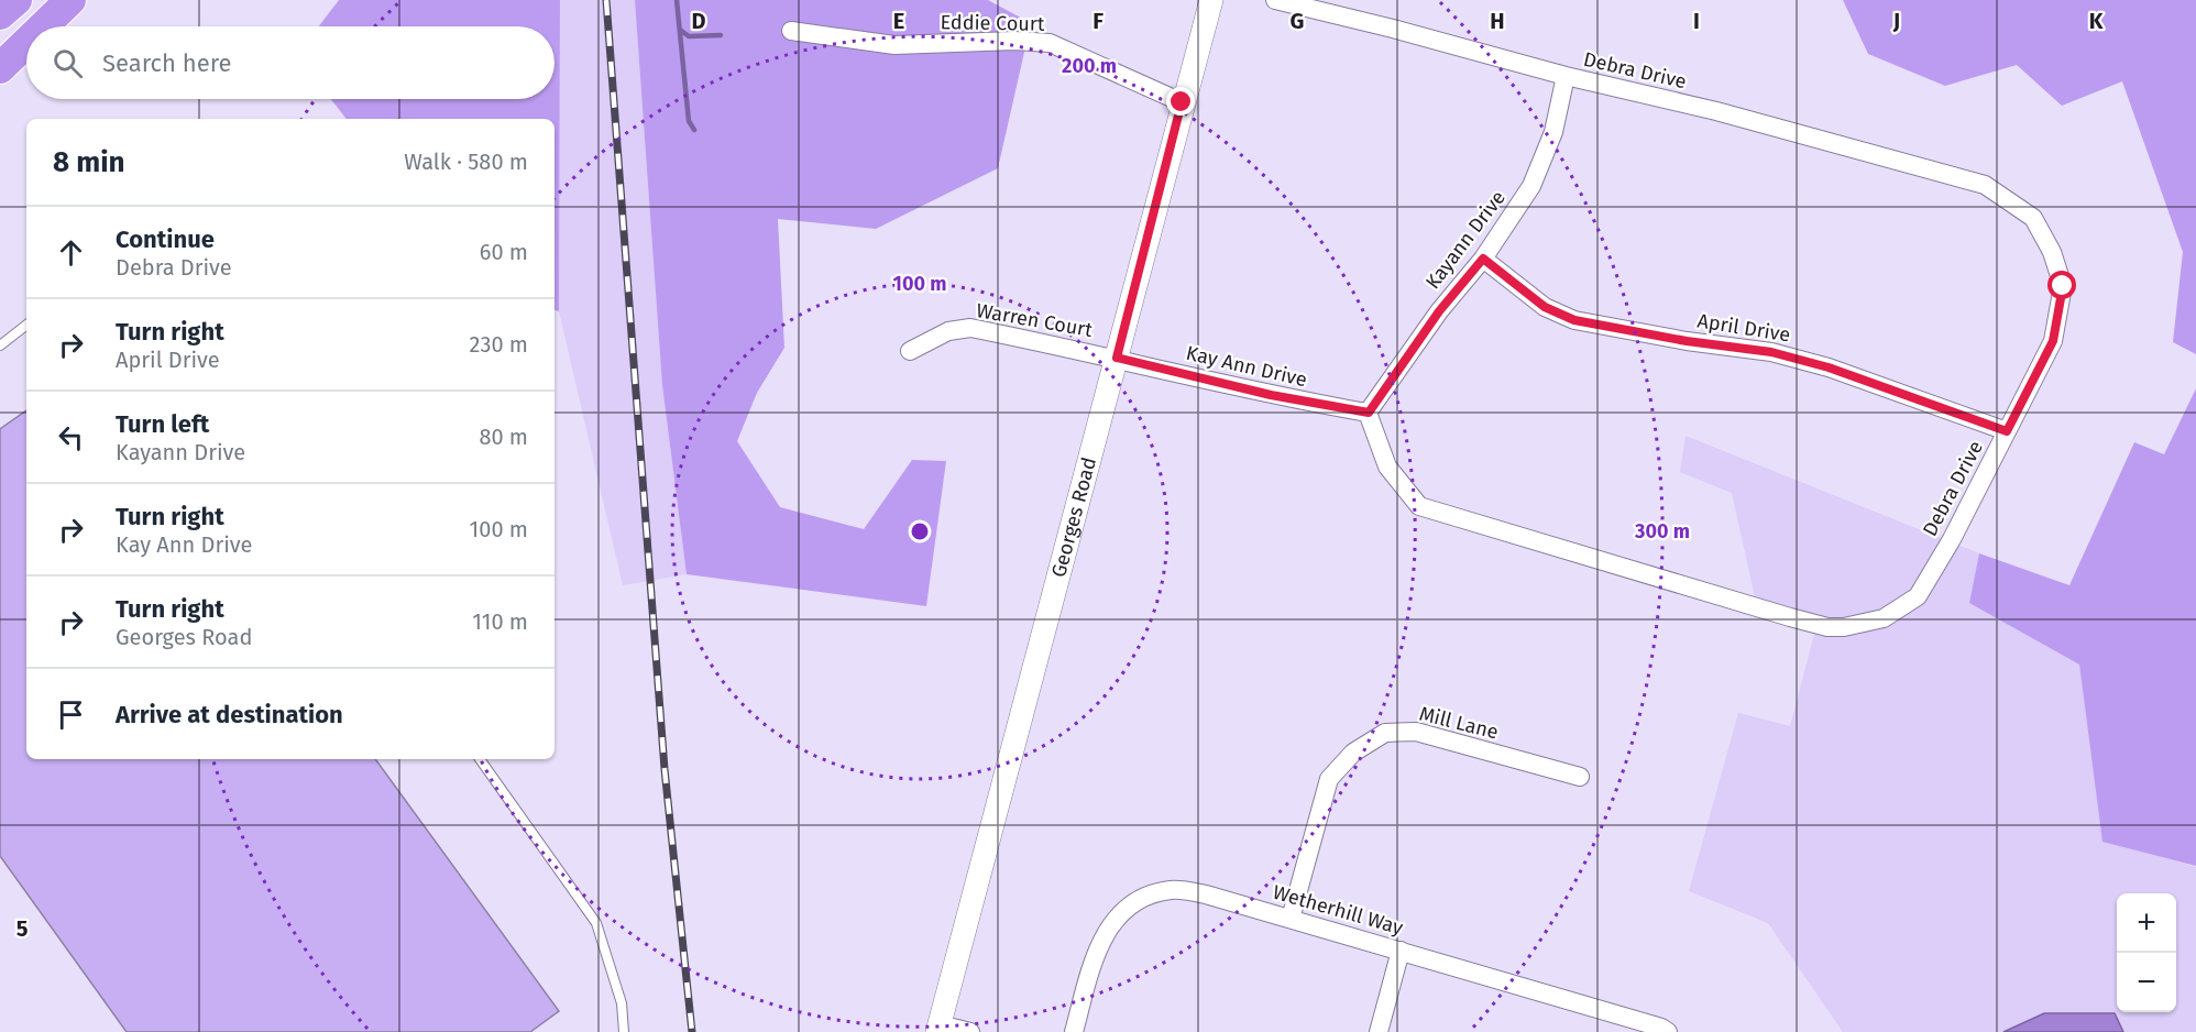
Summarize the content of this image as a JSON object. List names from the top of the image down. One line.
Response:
{"streets":{"street":["Eddie Court","Debra Drive","Kayann Drive","Warren Court","April Drive","Kay Ann Drive","Georges Road","Mill Lane","Wetherhill Way"]},"crossings":[["Eddie Court","Georges Road"],["Debra Drive","Kayann Drive"],["Debra Drive","April Drive"],["Debra Drive","Kay Ann Drive"],["Kayann Drive","April Drive"],["Kayann Drive","Kay Ann Drive"],["Warren Court","Kay Ann Drive"],["Warren Court","Georges Road"],["Kay Ann Drive","Georges Road"],["Mill Lane","Wetherhill Way"]],"page":{"search":"Search here","heading":["8 min","Walk · 580 m"],"list":[["Continue","Debra Drive","60 m"],["Turn right","April Drive","230 m"],["Turn left","Kayann Drive","80 m"],["Turn right","Kay Ann Drive","100 m"],["Turn right","Georges Road","110 m"],"Arrive at destination"],"map_buttons":["+","−"]},"grid":{"columns":["D","E","F","G","H","I","J","K"],"rows":["5"]},"rings":["200 m","100 m","300 m"]}
